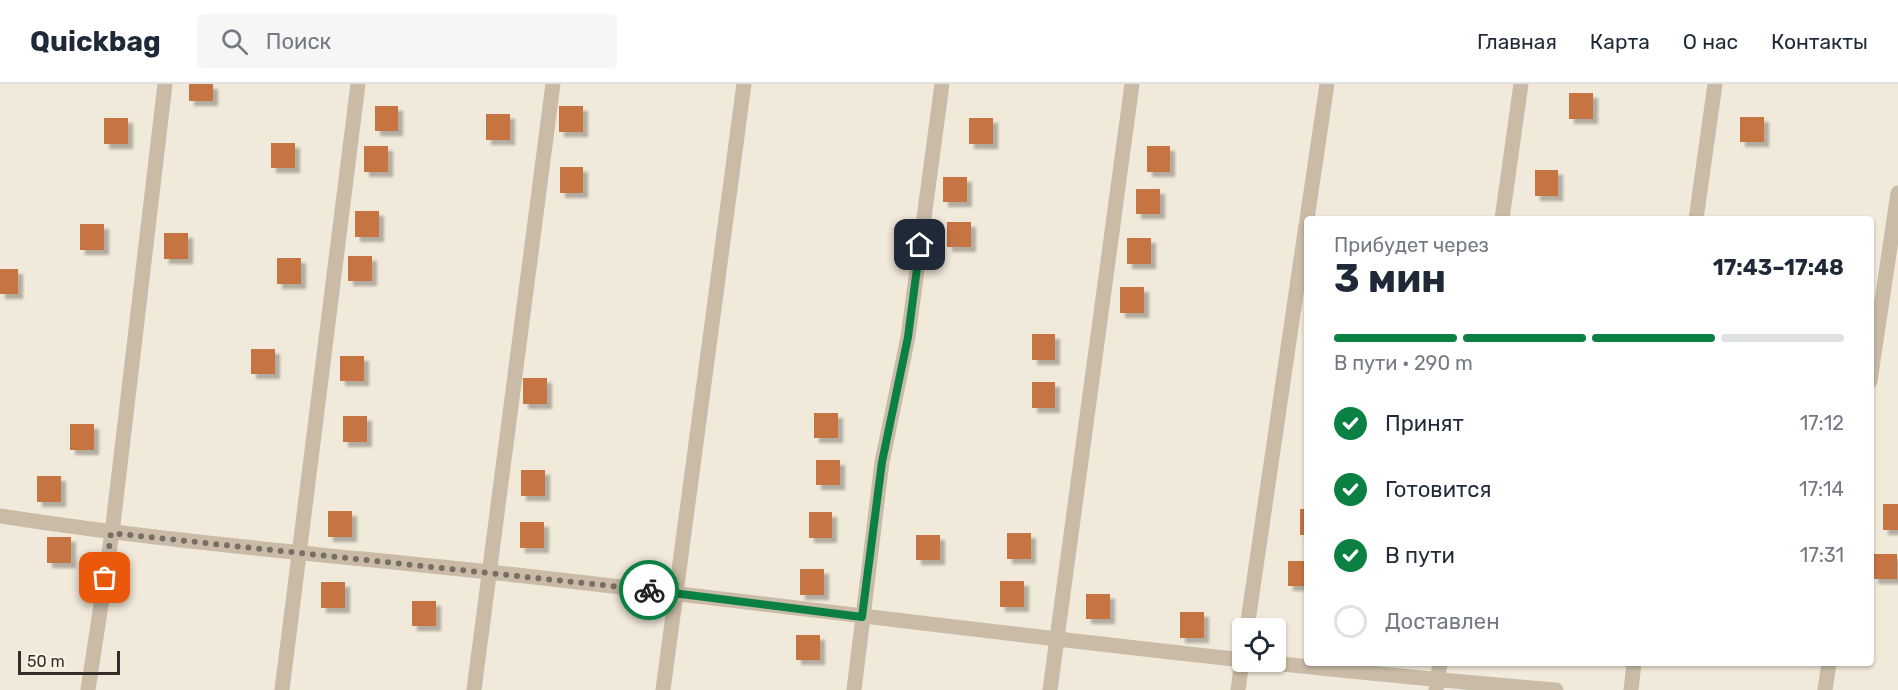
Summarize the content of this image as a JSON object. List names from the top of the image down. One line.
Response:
{"scale_bar":"50 m","page":{"header":"Quickbag","search":"Поиск","nav":["Главная","Карта","О нас","Контакты"],"heading":["3 мин","Прибудет через","17:43–17:48"],"bar":"В пути · 290 m","list":[["Принят","17:12"],["Готовится","17:14"],["В пути","17:31"],"Доставлен"],"scale":"50 m"}}
